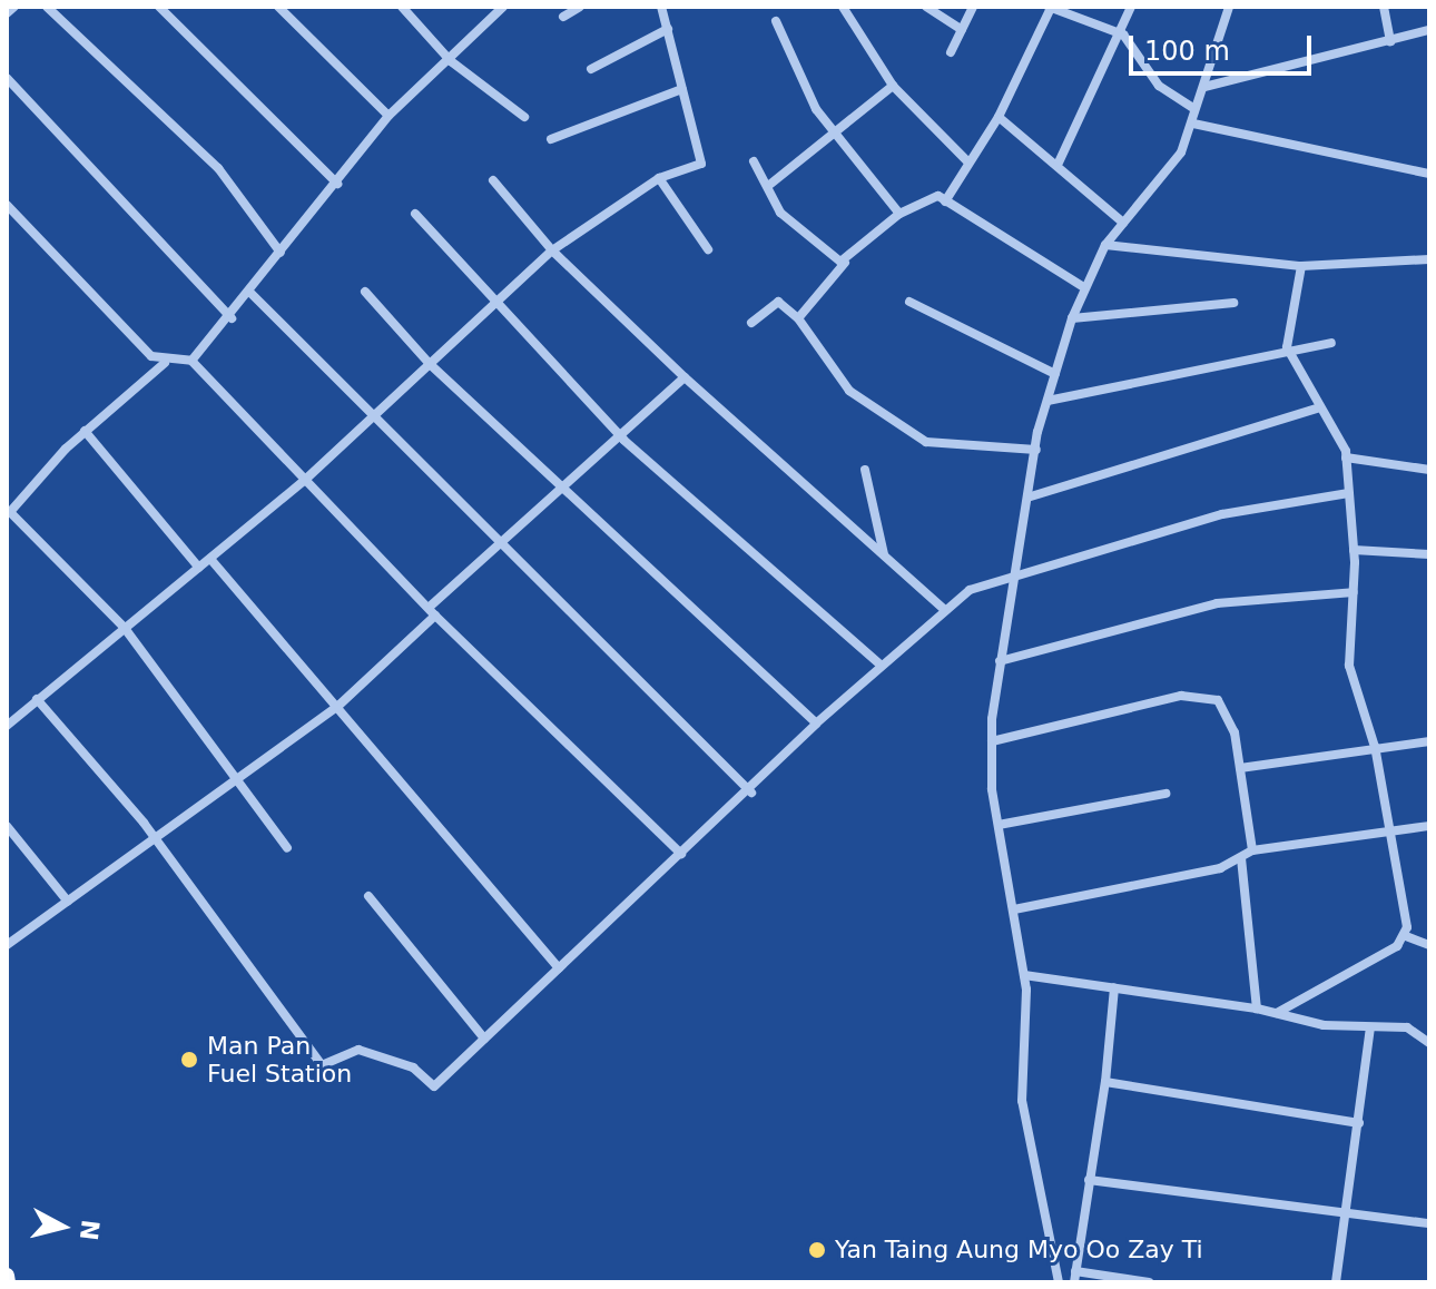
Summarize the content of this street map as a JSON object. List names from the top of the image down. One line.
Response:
{"places":["Man Pan Fuel Station","Yan Taing Aung Myo Oo Zay Ti"],"scale_bar":"100 m","north":"right"}
